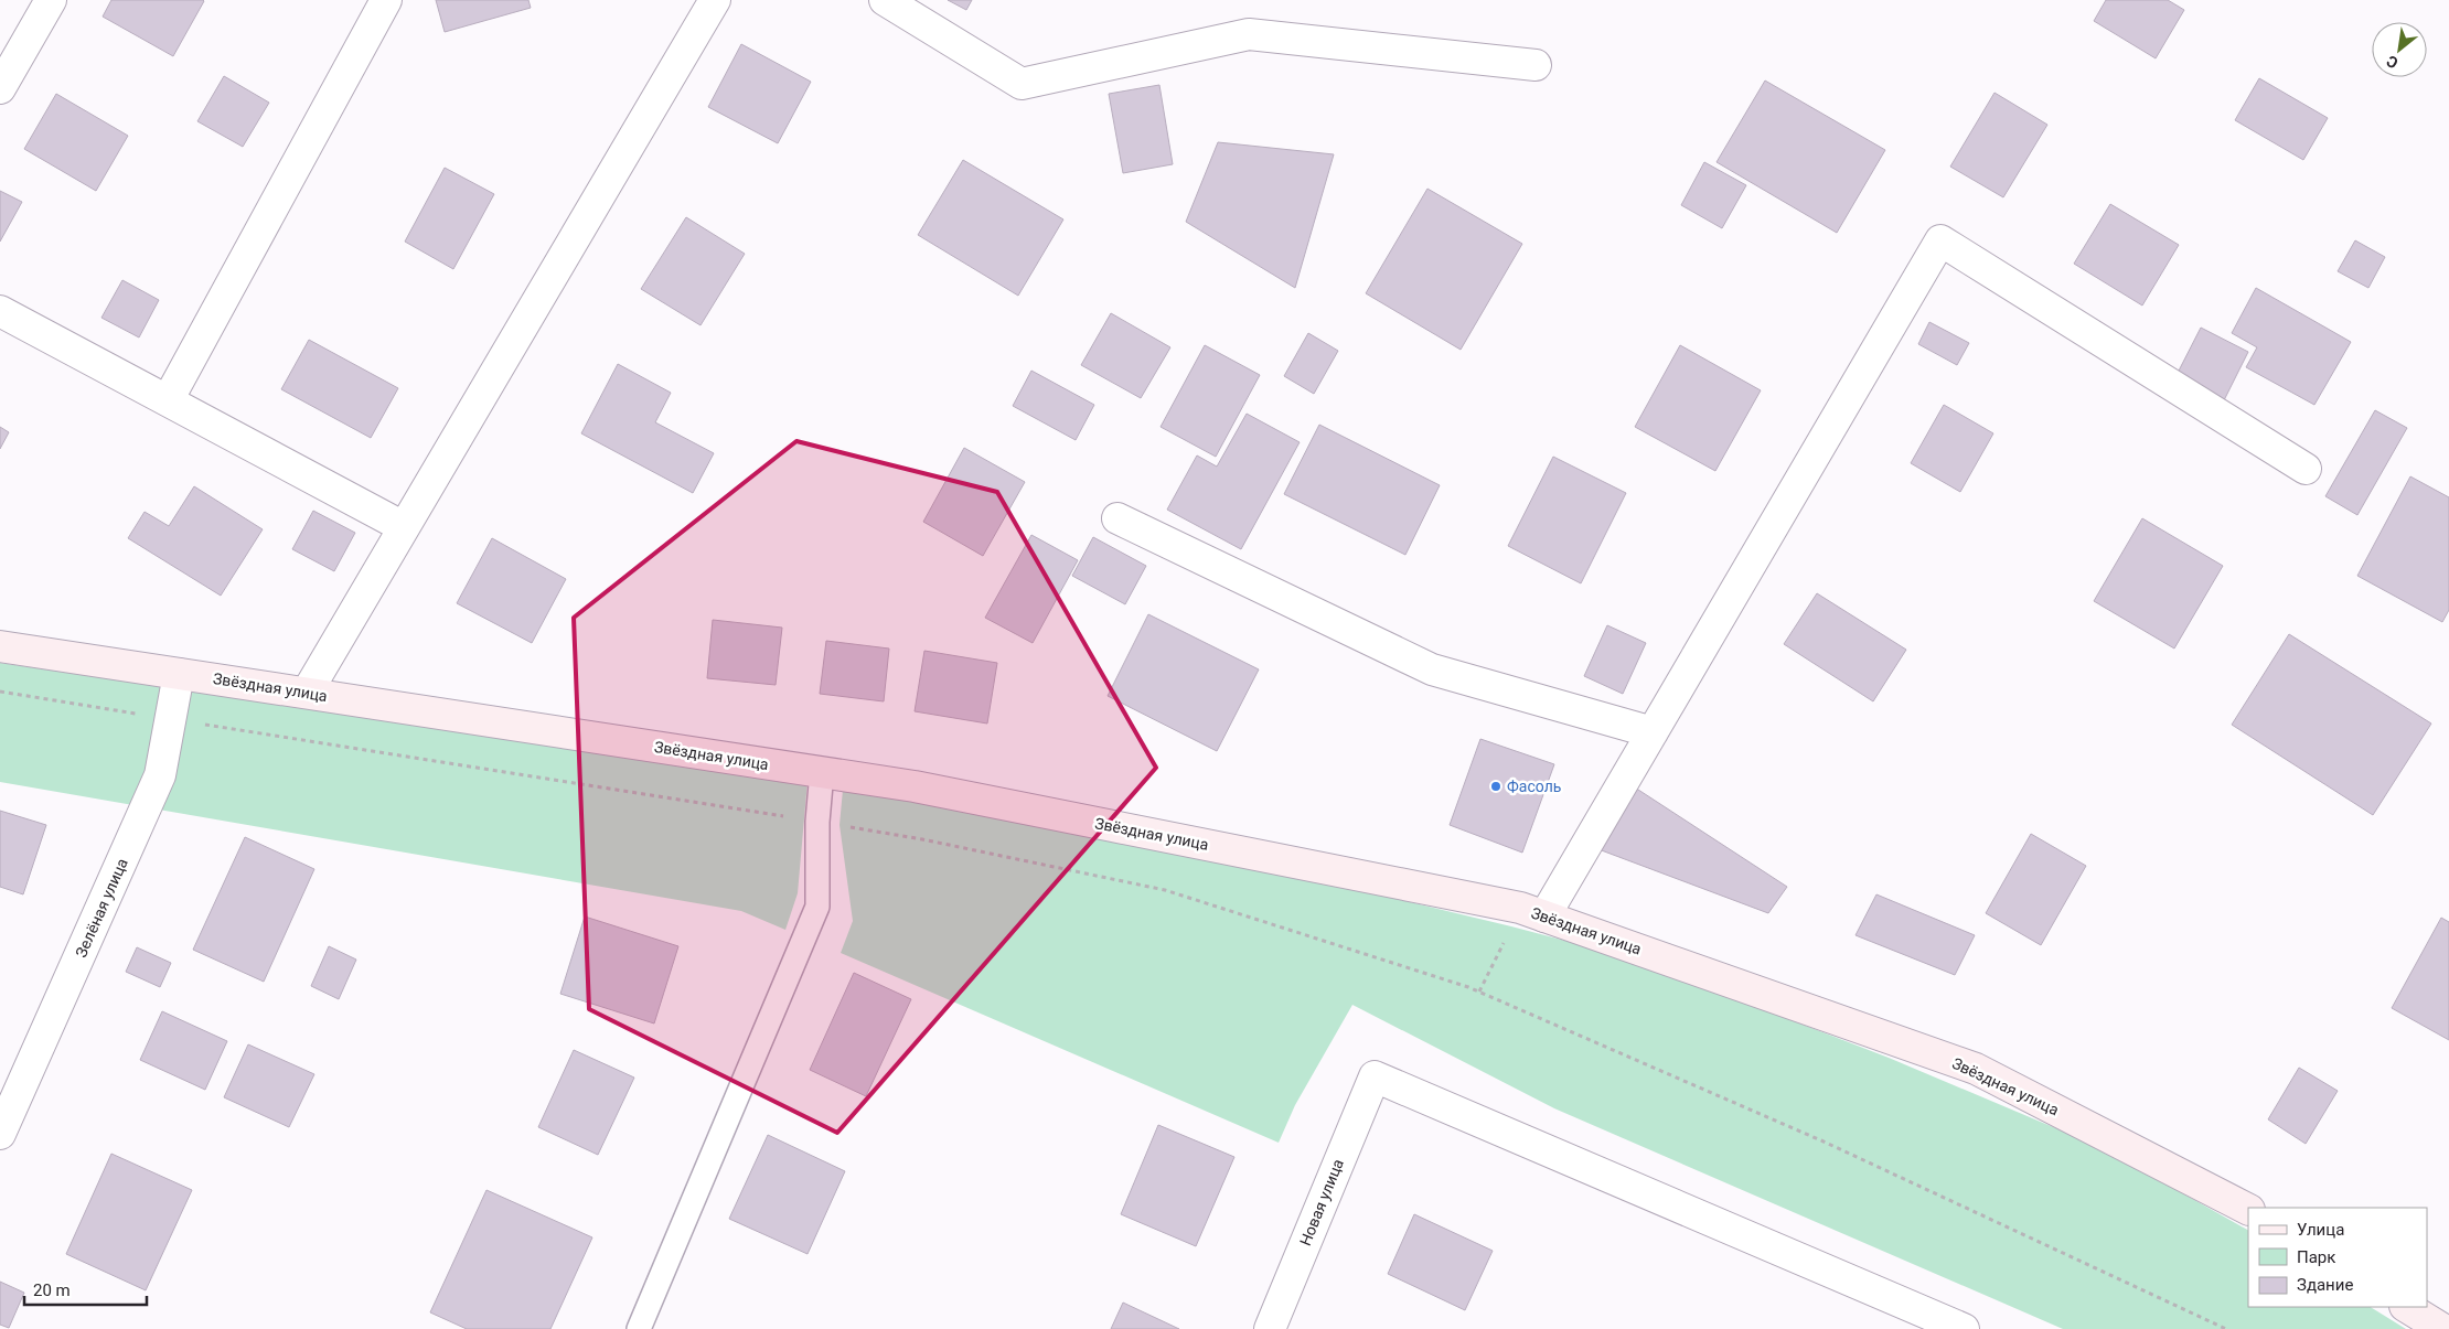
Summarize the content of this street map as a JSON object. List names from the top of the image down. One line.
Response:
{"streets":{"street":["Звёздная улица","Зелёная улица","Новая улица"]},"crossings":[["Звёздная улица","Зелёная улица"]],"places":["Фасоль"],"legend":["Улица","Парк","Здание"],"scale_bar":"20 m","north":"bottom left"}
